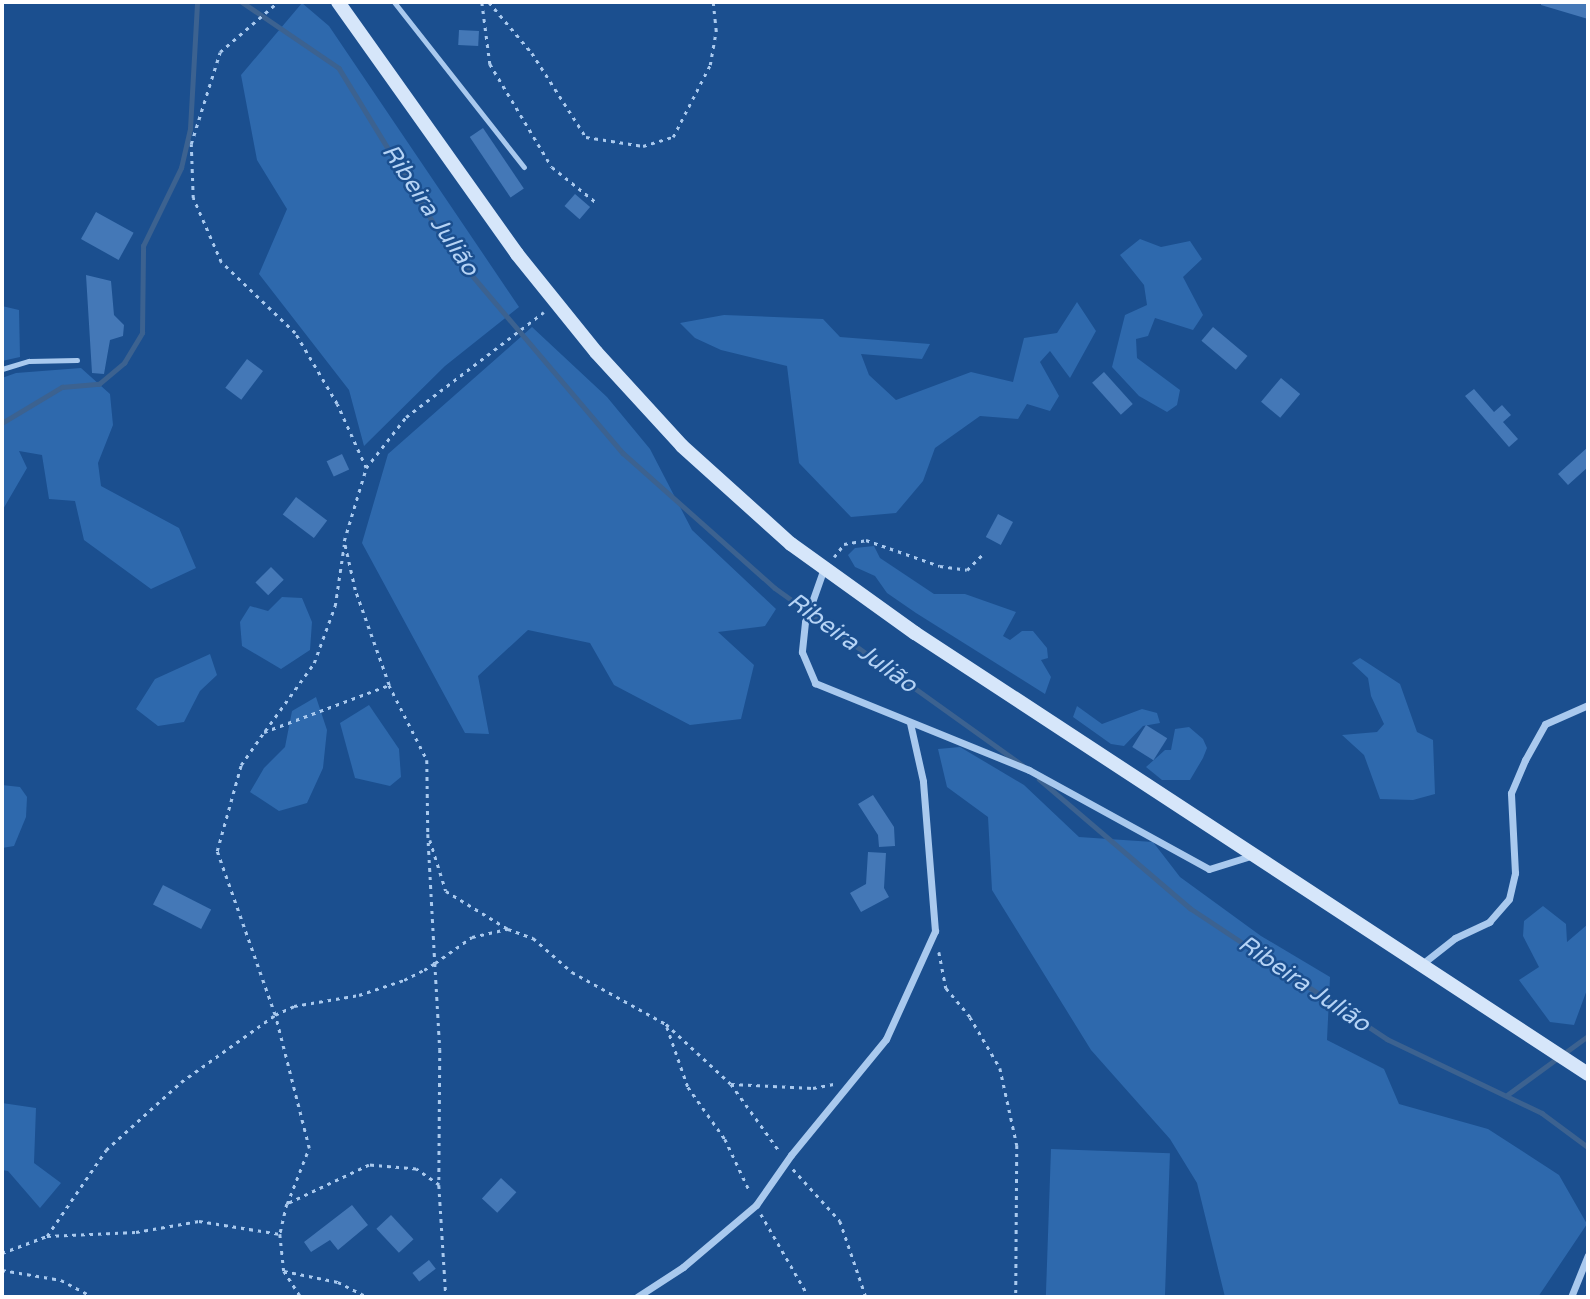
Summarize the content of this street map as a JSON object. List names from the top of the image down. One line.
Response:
{"water":["Ribeira Julião"]}
